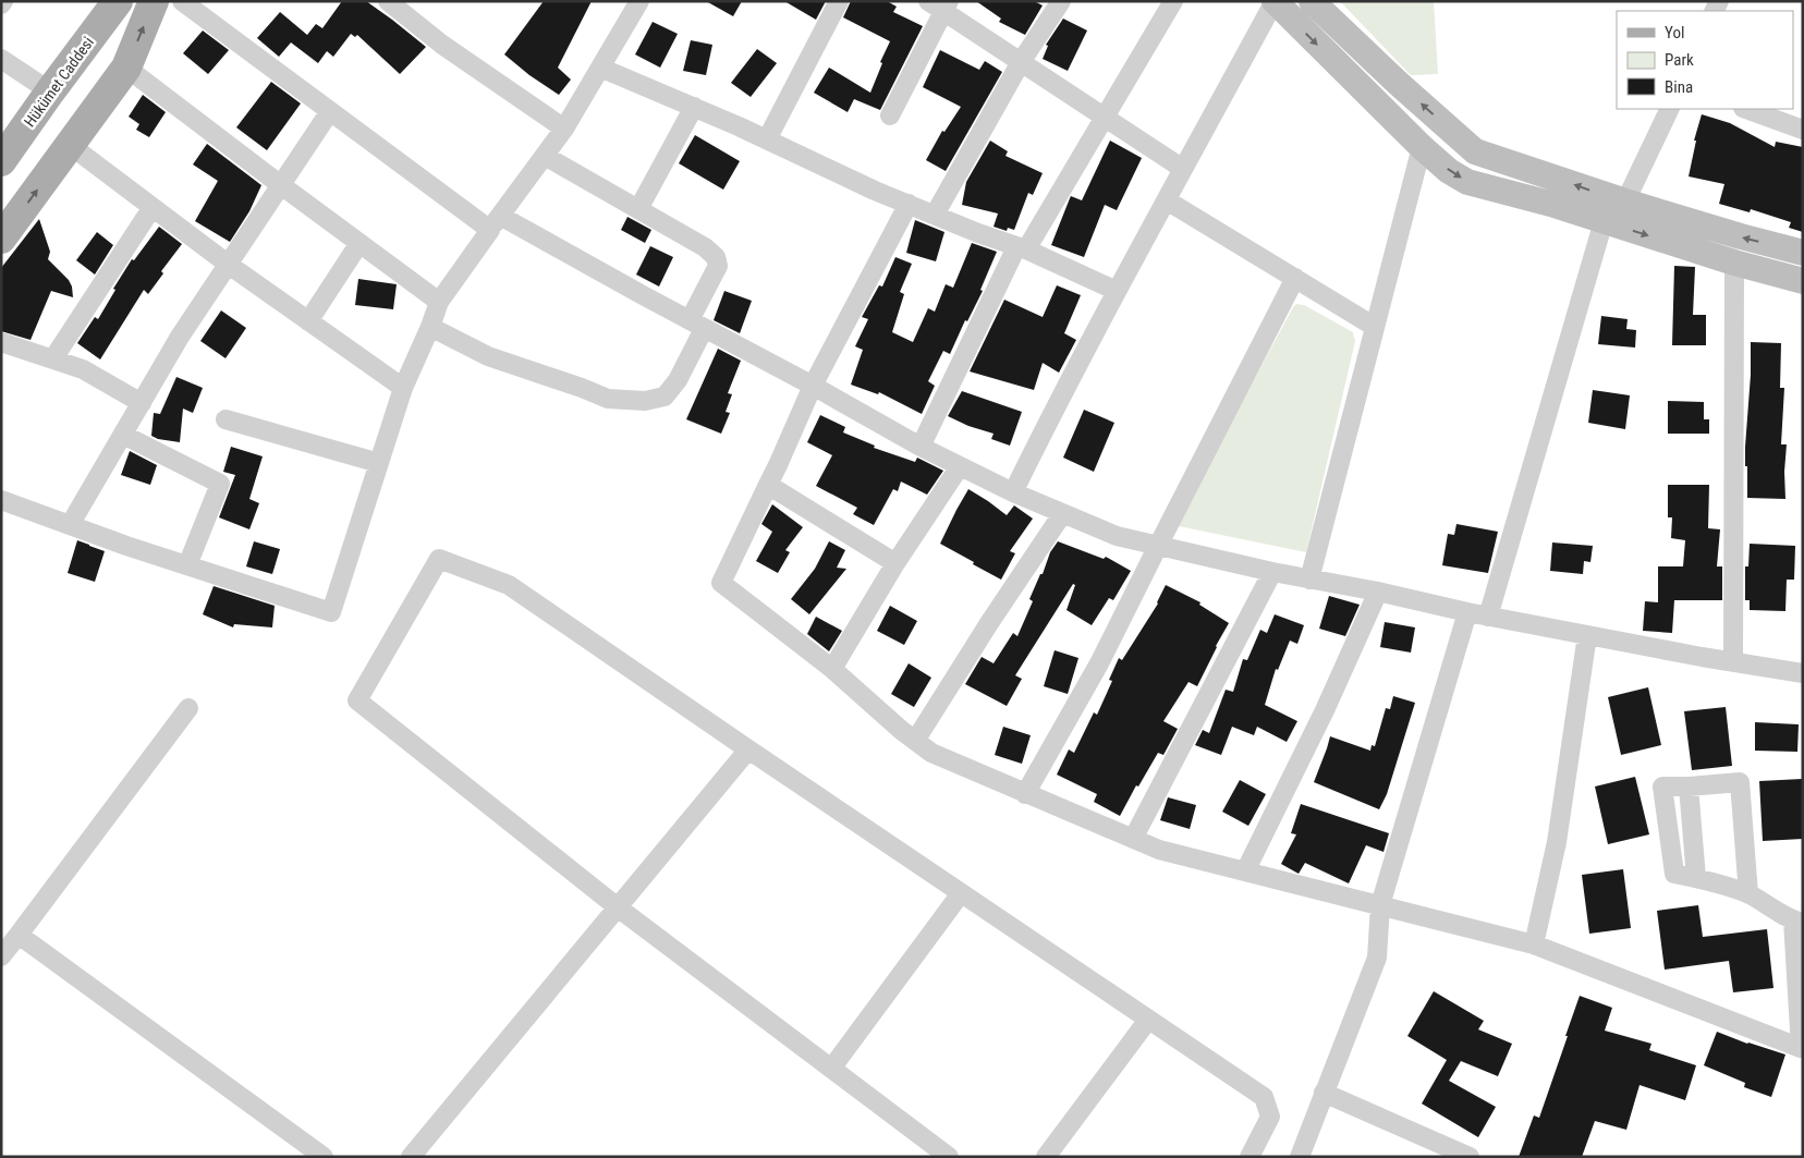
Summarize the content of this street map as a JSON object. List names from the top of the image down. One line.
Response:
{"streets":{"main road":["Hükümet Caddesi"]},"legend":["Yol","Park","Bina"]}
